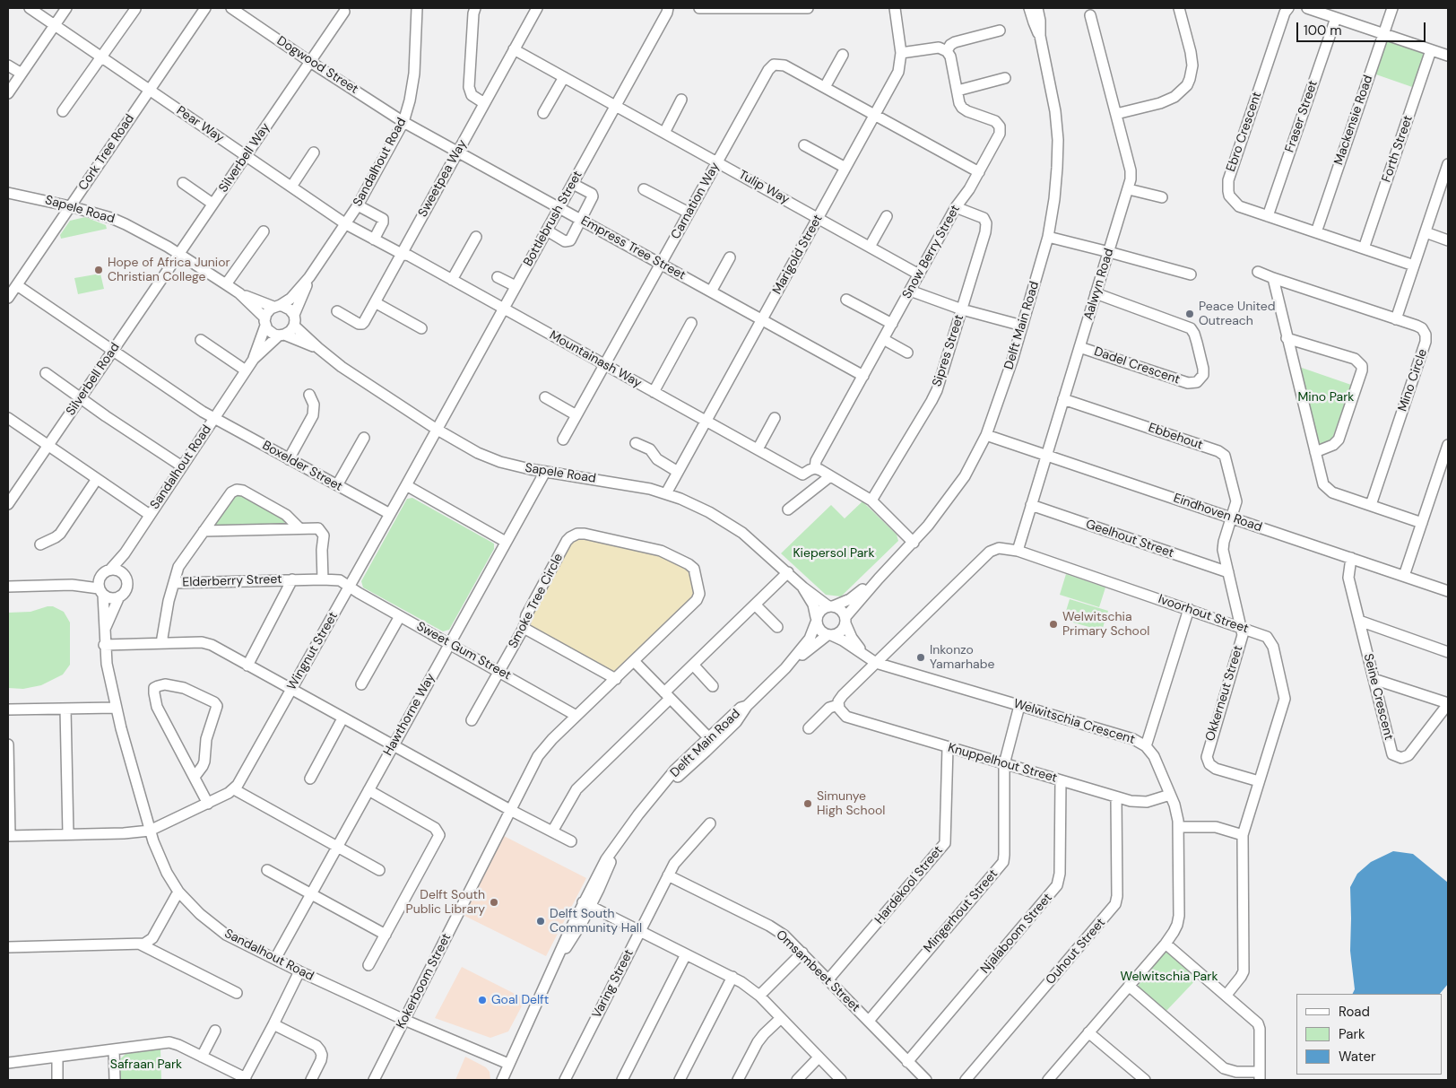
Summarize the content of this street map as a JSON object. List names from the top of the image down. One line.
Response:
{"streets":{"street":["Dogwood Street","Fraser Street","Mackensie Road","Pear Way","Ebro Crescent","Forth Street","Cork Tree Road","Silverbell Way","Sandalhout Road","Sweetpea Way","Tulip Way","Carnation Way","Sapele Road","Bottlebrush Street","Empress Tree Street","Snow Berry Street","Marigold Street","Aalwyn Road","Delft Main Road","Sipres Street","Mountainash Way","Dadel Crescent","Silverbell Road","Mino Circle","Ebbehout","Boxelder Street","Eindhoven Road","Geelhout Street","Elderberry Street","Smoke Tree Circle","Ivoorhout Street","Wingnut Street","Sweet Gum Street","Okkerneut Street","Seine Crescent","Hawthorne Way","Welwitschia Crescent","Knuppelhout Street","Hardekool Street","Mingerhout Street","Njalaboom Street","Ouhout Street","Omsambeet Street","Kokerboom Street","Varing Street"]},"crossings":[["Dogwood Street","Silverbell Way"],["Dogwood Street","Sandalhout Road"],["Dogwood Street","Empress Tree Street"],["Fraser Street","Ebro Crescent"],["Mackensie Road","Ebro Crescent"],["Pear Way","Cork Tree Road"],["Pear Way","Silverbell Way"],["Pear Way","Sandalhout Road"],["Pear Way","Mountainash Way"],["Ebro Crescent","Forth Street"],["Cork Tree Road","Sapele Road"],["Cork Tree Road","Boxelder Street"],["Silverbell Way","Sapele Road"],["Silverbell Way","Silverbell Road"],["Sandalhout Road","Sapele Road"],["Sandalhout Road","Empress Tree Street"],["Sandalhout Road","Delft Main Road"],["Sandalhout Road","Mountainash Way"],["Sandalhout Road","Boxelder Street"],["Sandalhout Road","Wingnut Street"],["Sandalhout Road","Hawthorne Way"],["Sandalhout Road","Kokerboom Street"],["Sweetpea Way","Tulip Way"],["Sweetpea Way","Empress Tree Street"],["Sweetpea Way","Mountainash Way"],["Tulip Way","Carnation Way"],["Tulip Way","Bottlebrush Street"],["Tulip Way","Snow Berry Street"],["Tulip Way","Marigold Street"],["Carnation Way","Empress Tree Street"],["Carnation Way","Snow Berry Street"],["Carnation Way","Marigold Street"],["Carnation Way","Mountainash Way"],["Sapele Road","Bottlebrush Street"],["Sapele Road","Marigold Street"],["Sapele Road","Delft Main Road"],["Sapele Road","Silverbell Road"],["Sapele Road","Wingnut Street"],["Sapele Road","Hawthorne Way"],["Sapele Road","Welwitschia Crescent"],["Bottlebrush Street","Empress Tree Street"],["Bottlebrush Street","Mountainash Way"],["Bottlebrush Street","Wingnut Street"],["Empress Tree Street","Snow Berry Street"],["Empress Tree Street","Marigold Street"],["Snow Berry Street","Sipres Street"],["Marigold Street","Mountainash Way"],["Aalwyn Road","Dadel Crescent"],["Aalwyn Road","Ebbehout"],["Aalwyn Road","Eindhoven Road"],["Aalwyn Road","Geelhout Street"],["Aalwyn Road","Ivoorhout Street"],["Delft Main Road","Eindhoven Road"],["Delft Main Road","Welwitschia Crescent"],["Silverbell Road","Boxelder Street"],["Ebbehout","Eindhoven Road"],["Ebbehout","Okkerneut Street"],["Boxelder Street","Wingnut Street"],["Eindhoven Road","Okkerneut Street"],["Eindhoven Road","Seine Crescent"],["Geelhout Street","Okkerneut Street"],["Elderberry Street","Wingnut Street"],["Elderberry Street","Sweet Gum Street"],["Smoke Tree Circle","Sweet Gum Street"],["Smoke Tree Circle","Kokerboom Street"],["Ivoorhout Street","Okkerneut Street"],["Ivoorhout Street","Welwitschia Crescent"],["Ivoorhout Street","Knuppelhout Street"],["Wingnut Street","Sweet Gum Street"],["Sweet Gum Street","Hawthorne Way"],["Sweet Gum Street","Kokerboom Street"],["Welwitschia Crescent","Knuppelhout Street"],["Welwitschia Crescent","Mingerhout Street"],["Knuppelhout Street","Hardekool Street"],["Knuppelhout Street","Mingerhout Street"],["Knuppelhout Street","Njalaboom Street"],["Knuppelhout Street","Ouhout Street"],["Hardekool Street","Omsambeet Street"],["Mingerhout Street","Omsambeet Street"],["Njalaboom Street","Omsambeet Street"],["Omsambeet Street","Varing Street"]],"parks":["Mino Park","Kiepersol Park","Welwitschia Park","Safraan Park"],"places":["Hope of Africa Junior Christian College","Peace United Outreach","Welwitschia Primary School","Inkonzo Yamarhabe","Simunye High School","Delft South Public Library","Delft South Community Hall","Goal Delft"],"legend":["Road","Park","Water"],"scale_bar":"100 m"}
